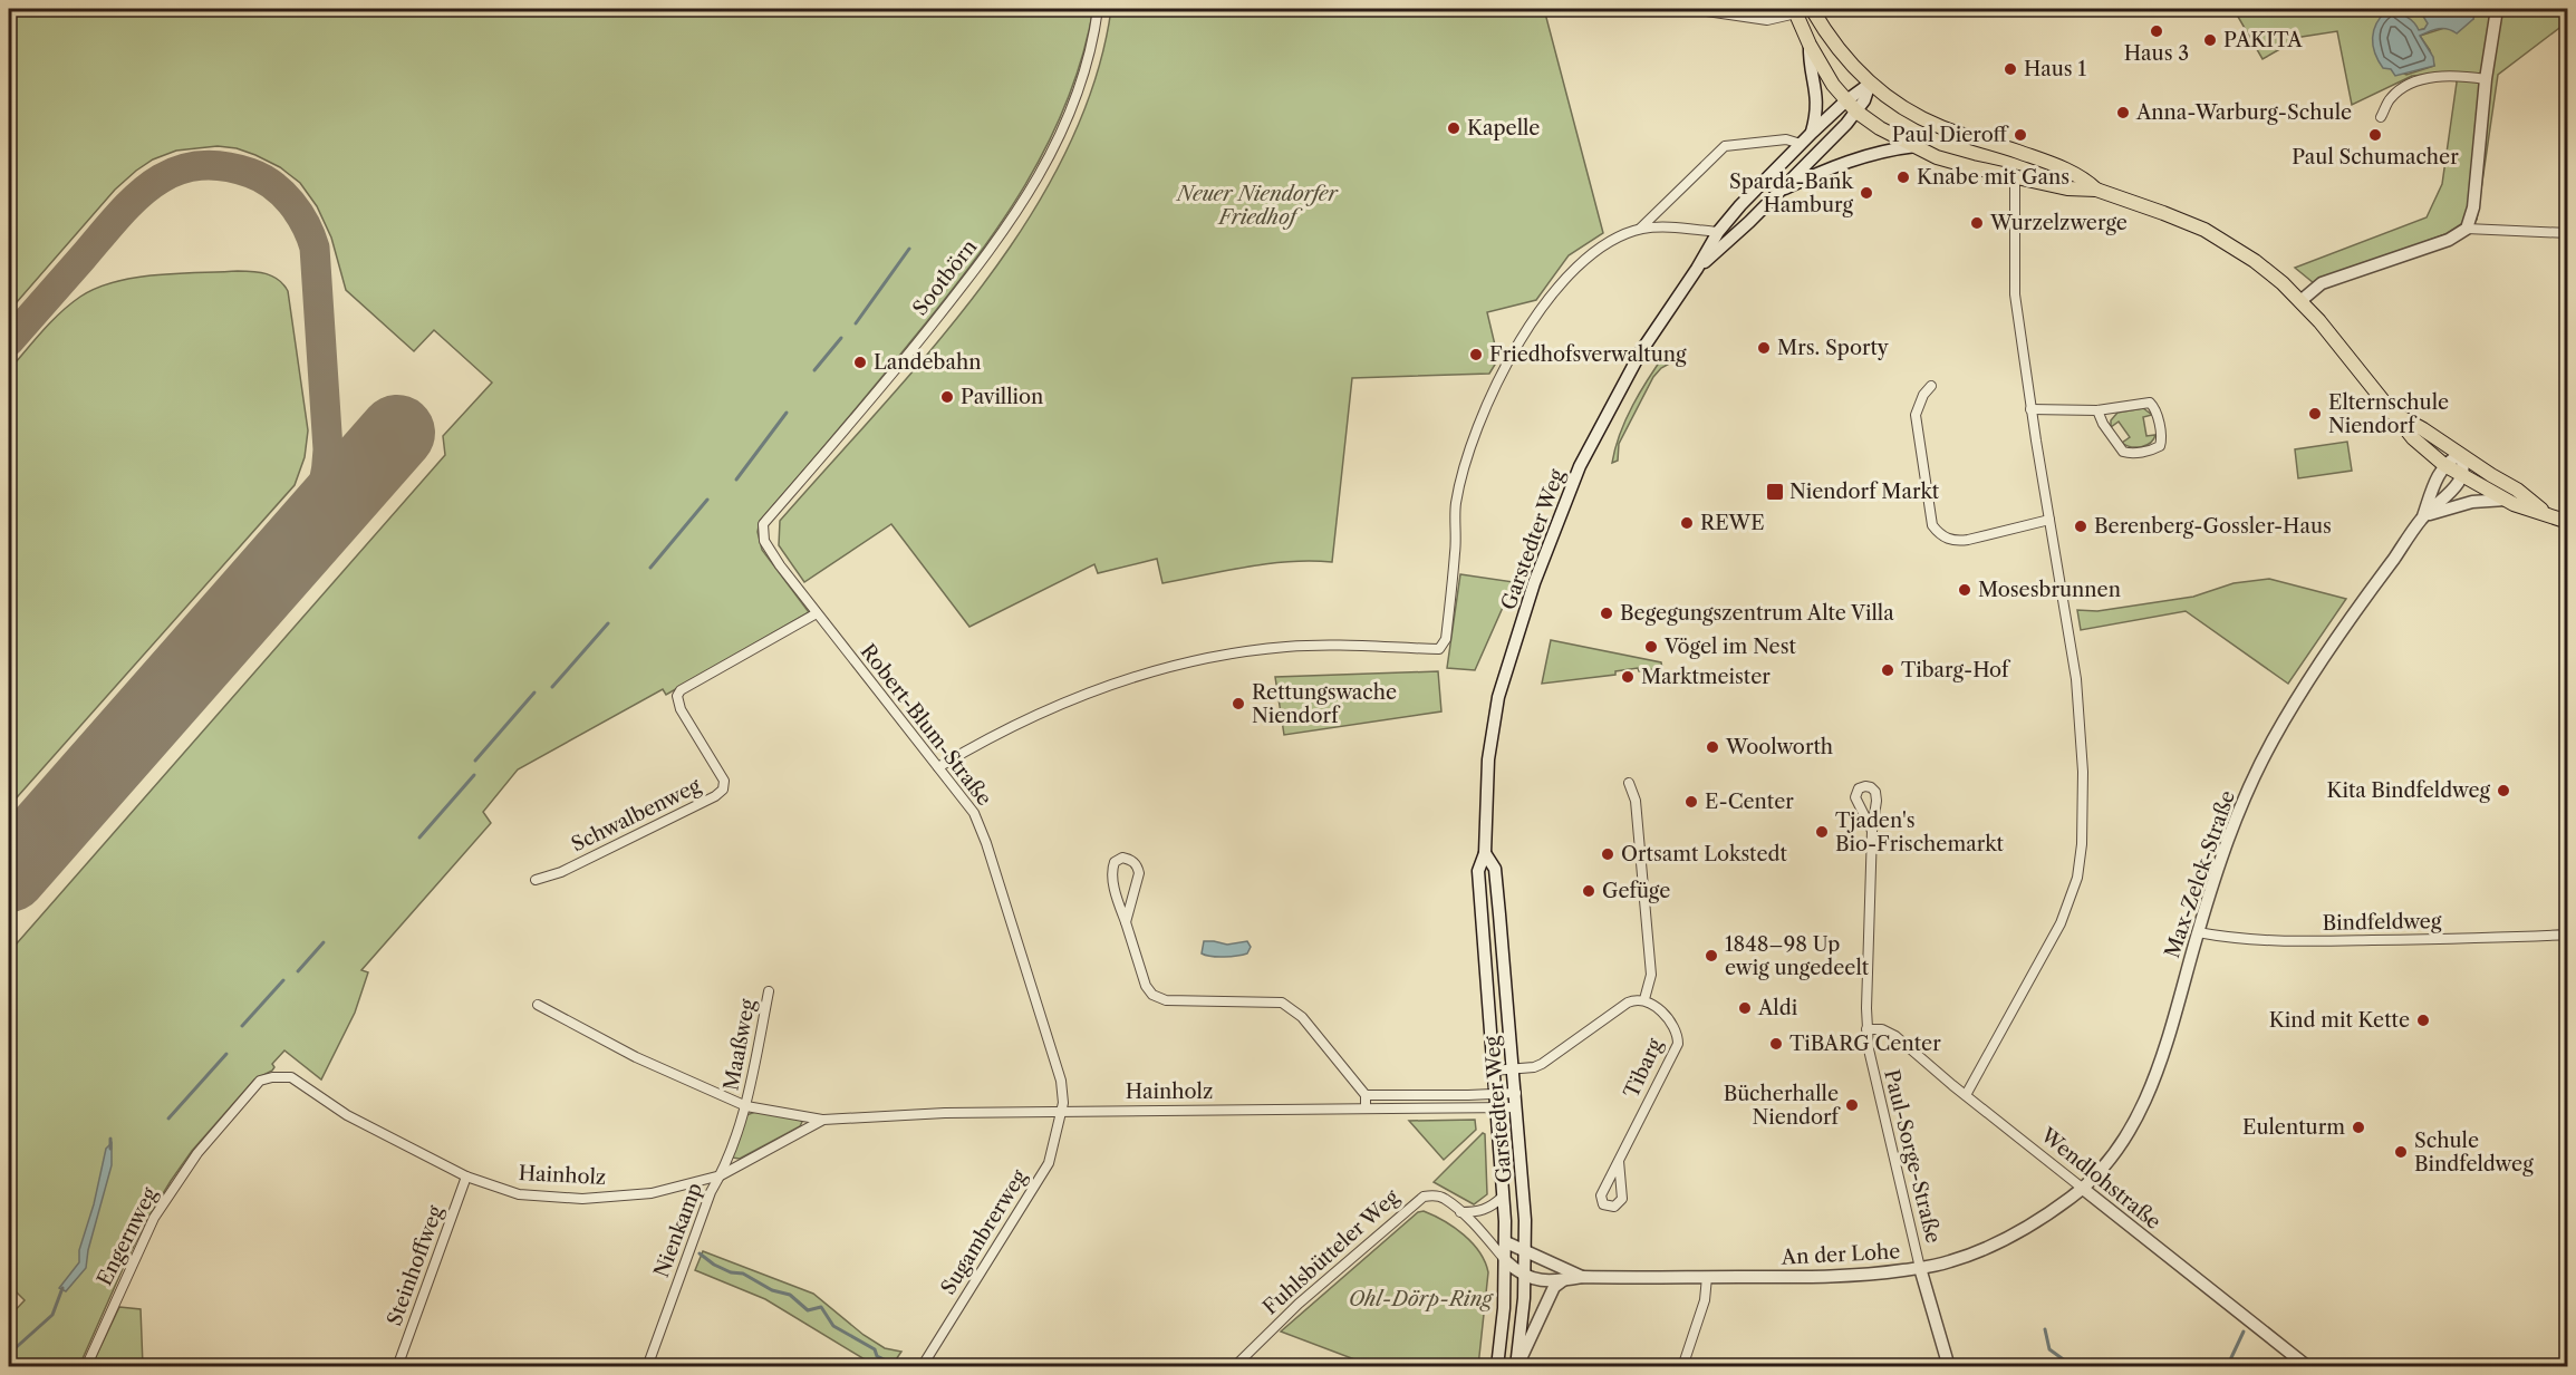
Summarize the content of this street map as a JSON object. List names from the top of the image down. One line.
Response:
{"streets":{"street":["Sootbörn","Garstedter Weg","Robert-Blum-Straße","Schwalbenweg","Max-Zelck-Straße","Bindfeldweg","Maaßweg","Tibarg","Hainholz","Paul-Sorge-Straße","Wendlohstraße","Nienkamp","Sugambrerweg","Engernweg","Fuhlsbütteler Weg","An der Lohe","Steinhoffweg"]},"crossings":[["Sootbörn","Robert-Blum-Straße"],["Garstedter Weg","Hainholz"],["Garstedter Weg","Fuhlsbütteler Weg"],["Garstedter Weg","An der Lohe"],["Robert-Blum-Straße","Schwalbenweg"],["Robert-Blum-Straße","Hainholz"],["Robert-Blum-Straße","Sugambrerweg"],["Max-Zelck-Straße","Bindfeldweg"],["Max-Zelck-Straße","Wendlohstraße"],["Max-Zelck-Straße","An der Lohe"],["Maaßweg","Hainholz"],["Maaßweg","Nienkamp"],["Hainholz","Nienkamp"],["Hainholz","Sugambrerweg"],["Hainholz","Engernweg"],["Hainholz","Steinhoffweg"],["Paul-Sorge-Straße","Wendlohstraße"],["Paul-Sorge-Straße","An der Lohe"],["Wendlohstraße","An der Lohe"],["Fuhlsbütteler Weg","An der Lohe"]],"parks":["Neuer Niendorfer Friedhof","Ohl-Dörp-Ring"],"places":{"other":["Haus 3","PAKITA","Haus 1","Anna-Warburg-Schule","Kapelle","Paul Dieroff","Paul Schumacher","Knabe mit Gans","Sparda-Bank Hamburg","Wurzelzwerge","Mrs. Sporty","Friedhofsverwaltung","Landebahn","Pavillion","Elternschule Niendorf","REWE","Berenberg-Gossler-Haus","Mosesbrunnen","Begegungszentrum Alte Villa","Vögel im Nest","Tibarg-Hof","Marktmeister","Rettungswache Niendorf","Woolworth","Kita Bindfeldweg","E-Center","Tjaden's Bio-Frischemarkt","Ortsamt Lokstedt","Gefüge","1848–98 Up ewig ungedeelt","Aldi","Kind mit Kette","TiBARG Center","Bücherhalle Niendorf","Eulenturm","Schule Bindfeldweg"],"transit":["Niendorf Markt"]}}
